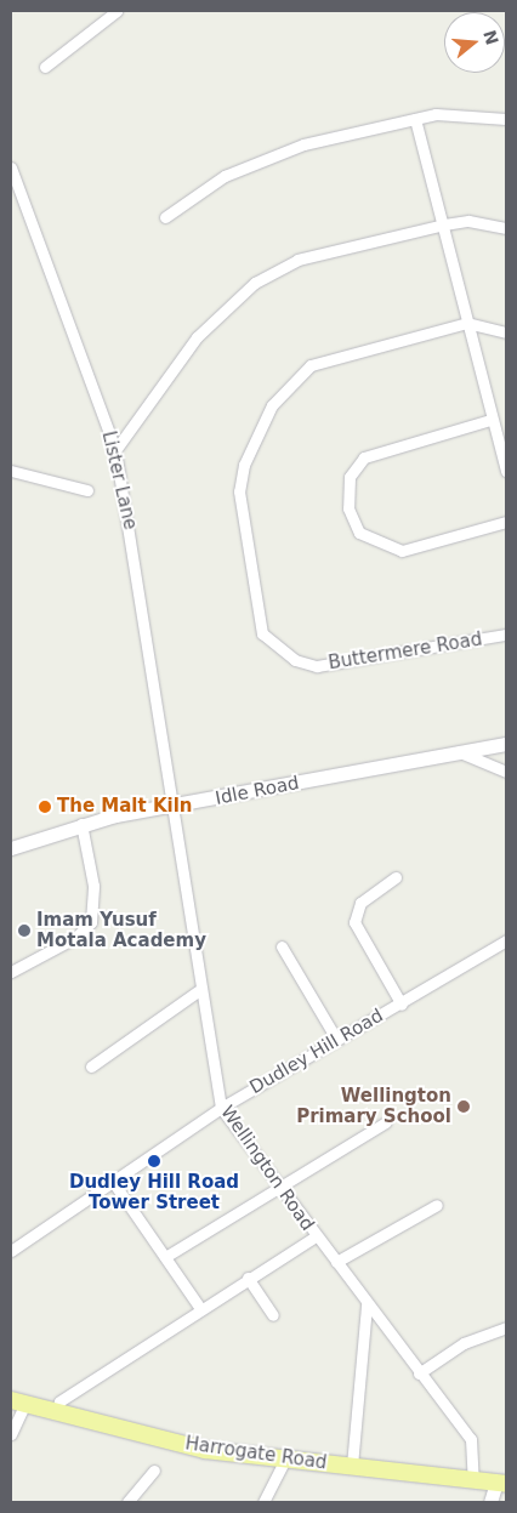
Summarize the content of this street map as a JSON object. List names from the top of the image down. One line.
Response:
{"streets":{"highway":["Harrogate Road"],"street":["Lister Lane","Buttermere Road","Idle Road","Dudley Hill Road","Wellington Road"]},"crossings":[["Lister Lane","Idle Road"],["Lister Lane","Wellington Road"],["Idle Road","Wellington Road"],["Dudley Hill Road","Wellington Road"],["Wellington Road","Harrogate Road"]],"places":["The Malt Kiln","Imam Yusuf Motala Academy","Wellington Primary School","Dudley Hill Road Tower Street"],"north":"right"}
